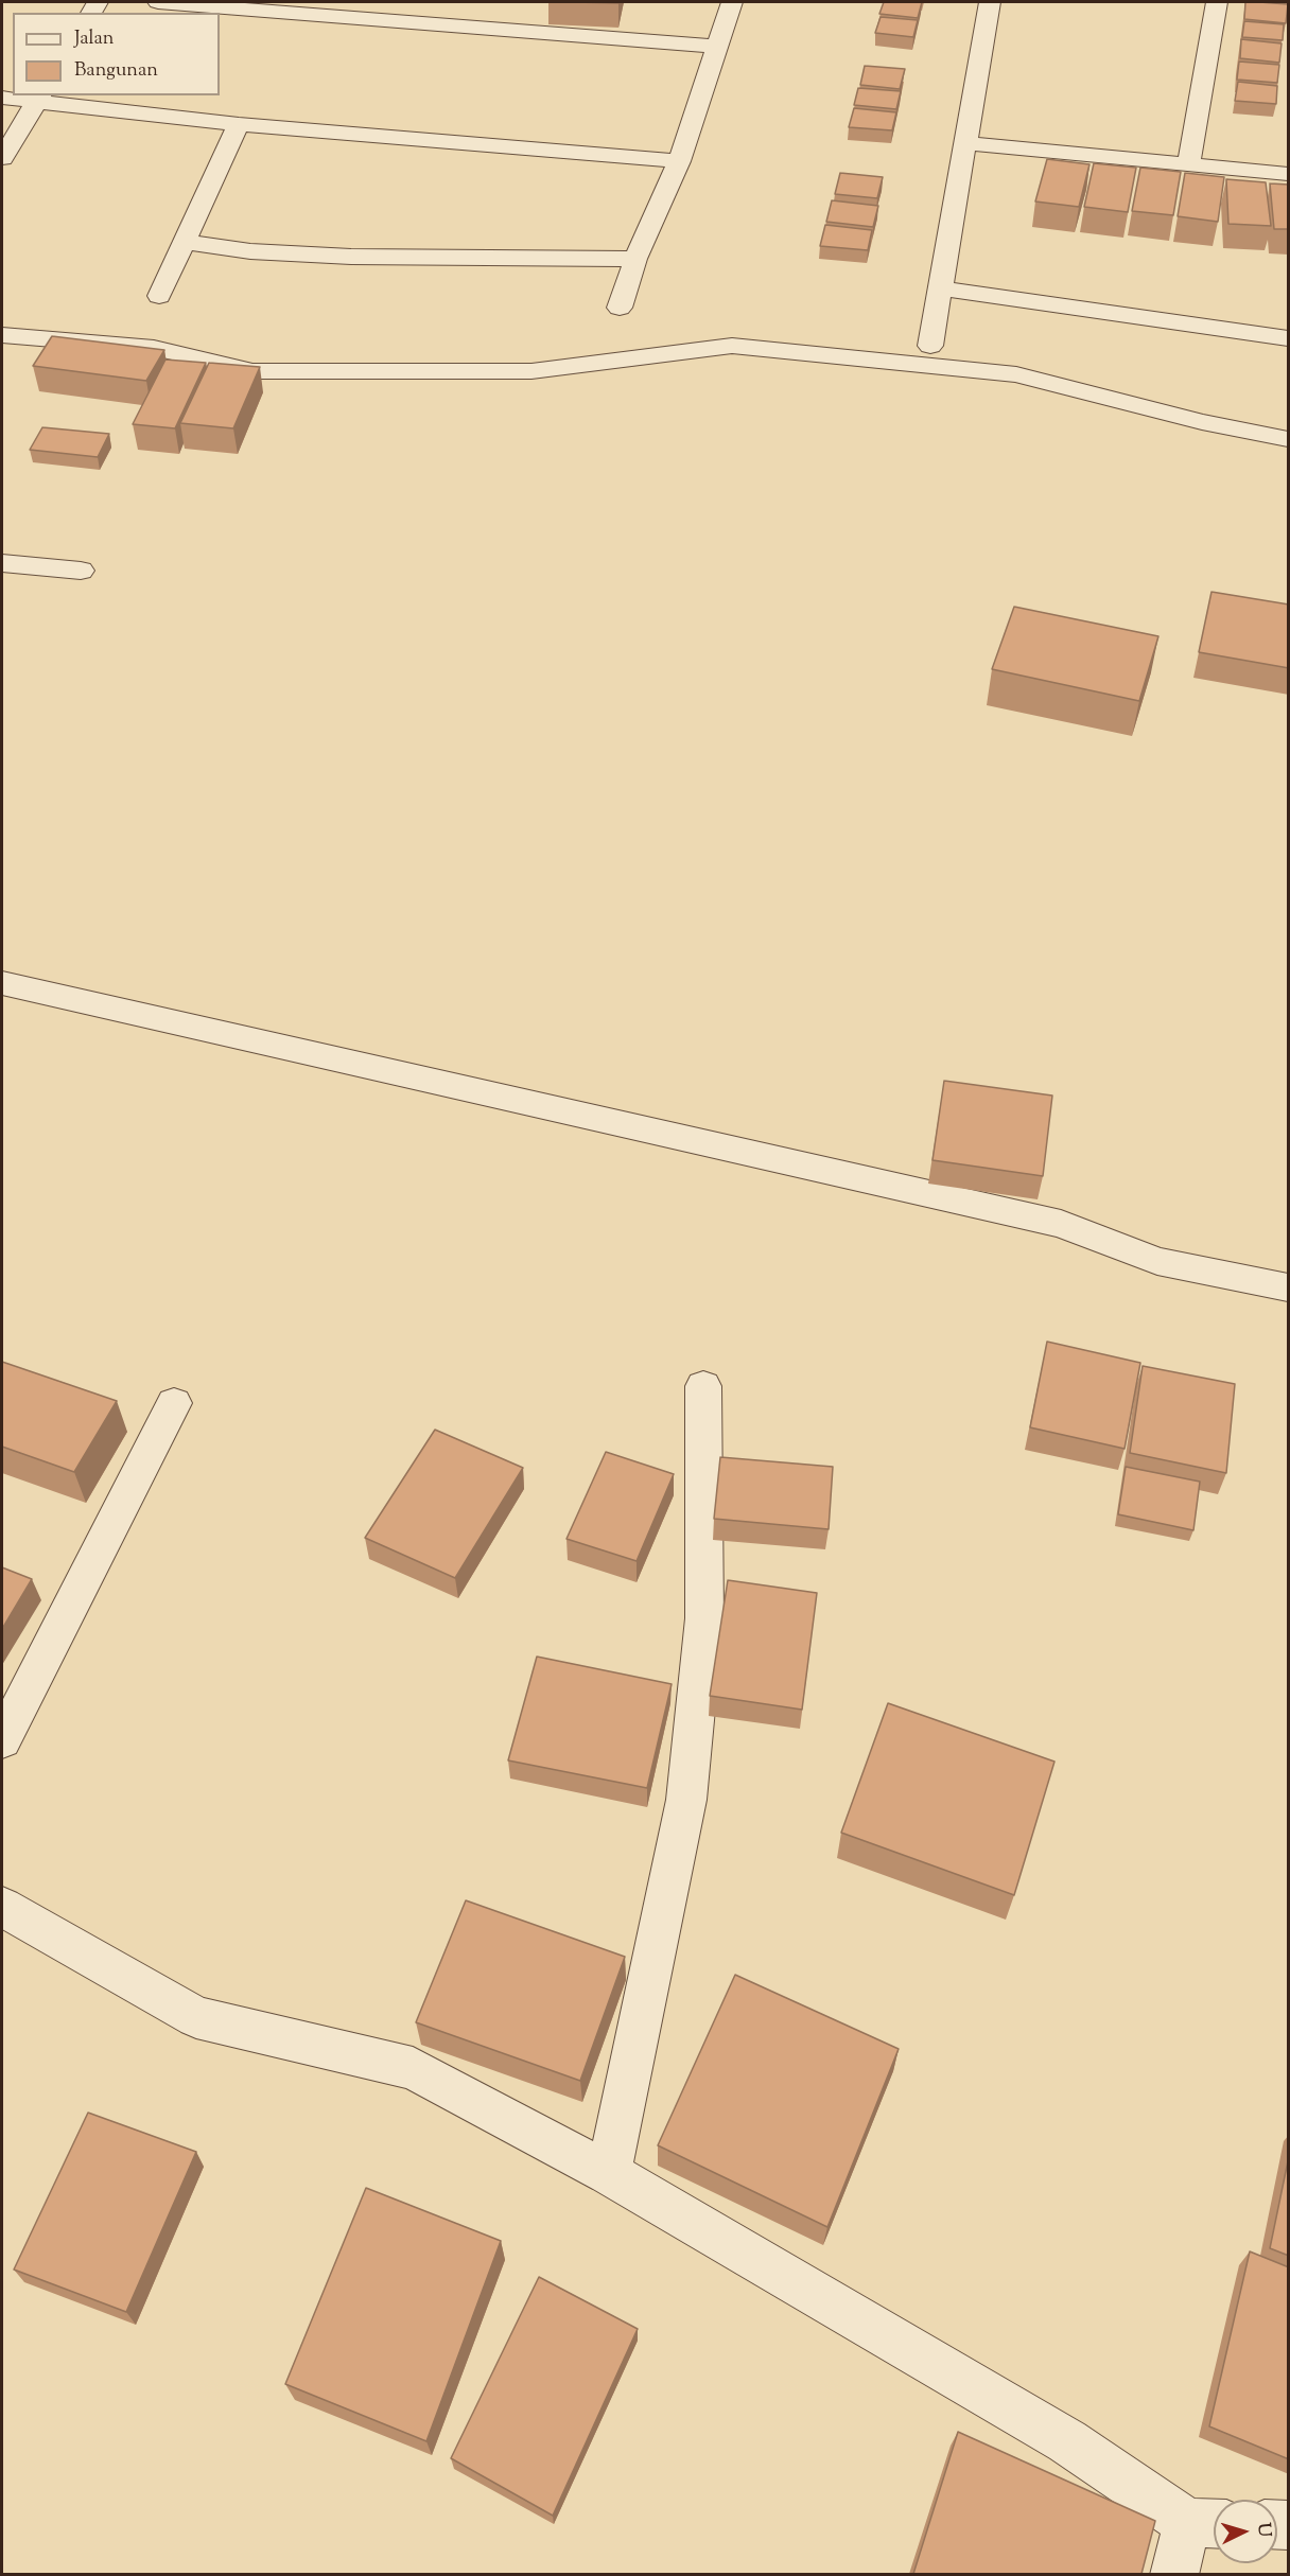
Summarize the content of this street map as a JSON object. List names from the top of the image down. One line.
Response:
{"legend":["Jalan","Bangunan"],"north":"right"}
